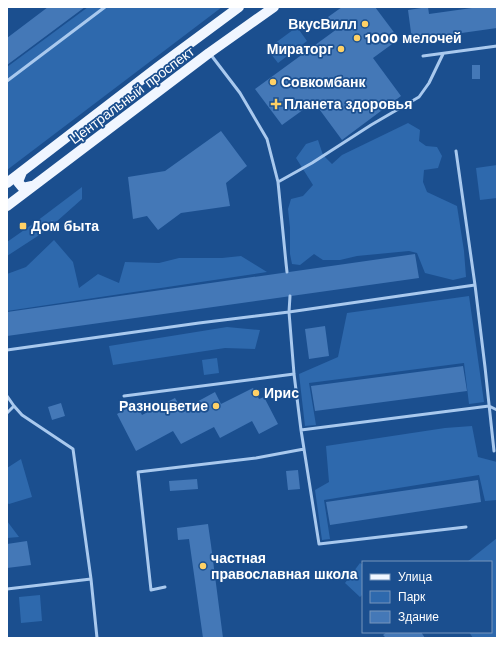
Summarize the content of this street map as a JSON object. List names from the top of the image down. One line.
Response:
{"streets":{"main road":["Центральный проспект"]},"places":{"other":["ВкусВилл","1000 мелочей","Мираторг","Совкомбанк","Ирис","Разноцветие","частная православная школа"],"health":["Планета здоровья"],"transit":["Дом быта"]},"legend":["Улица","Парк","Здание"]}
